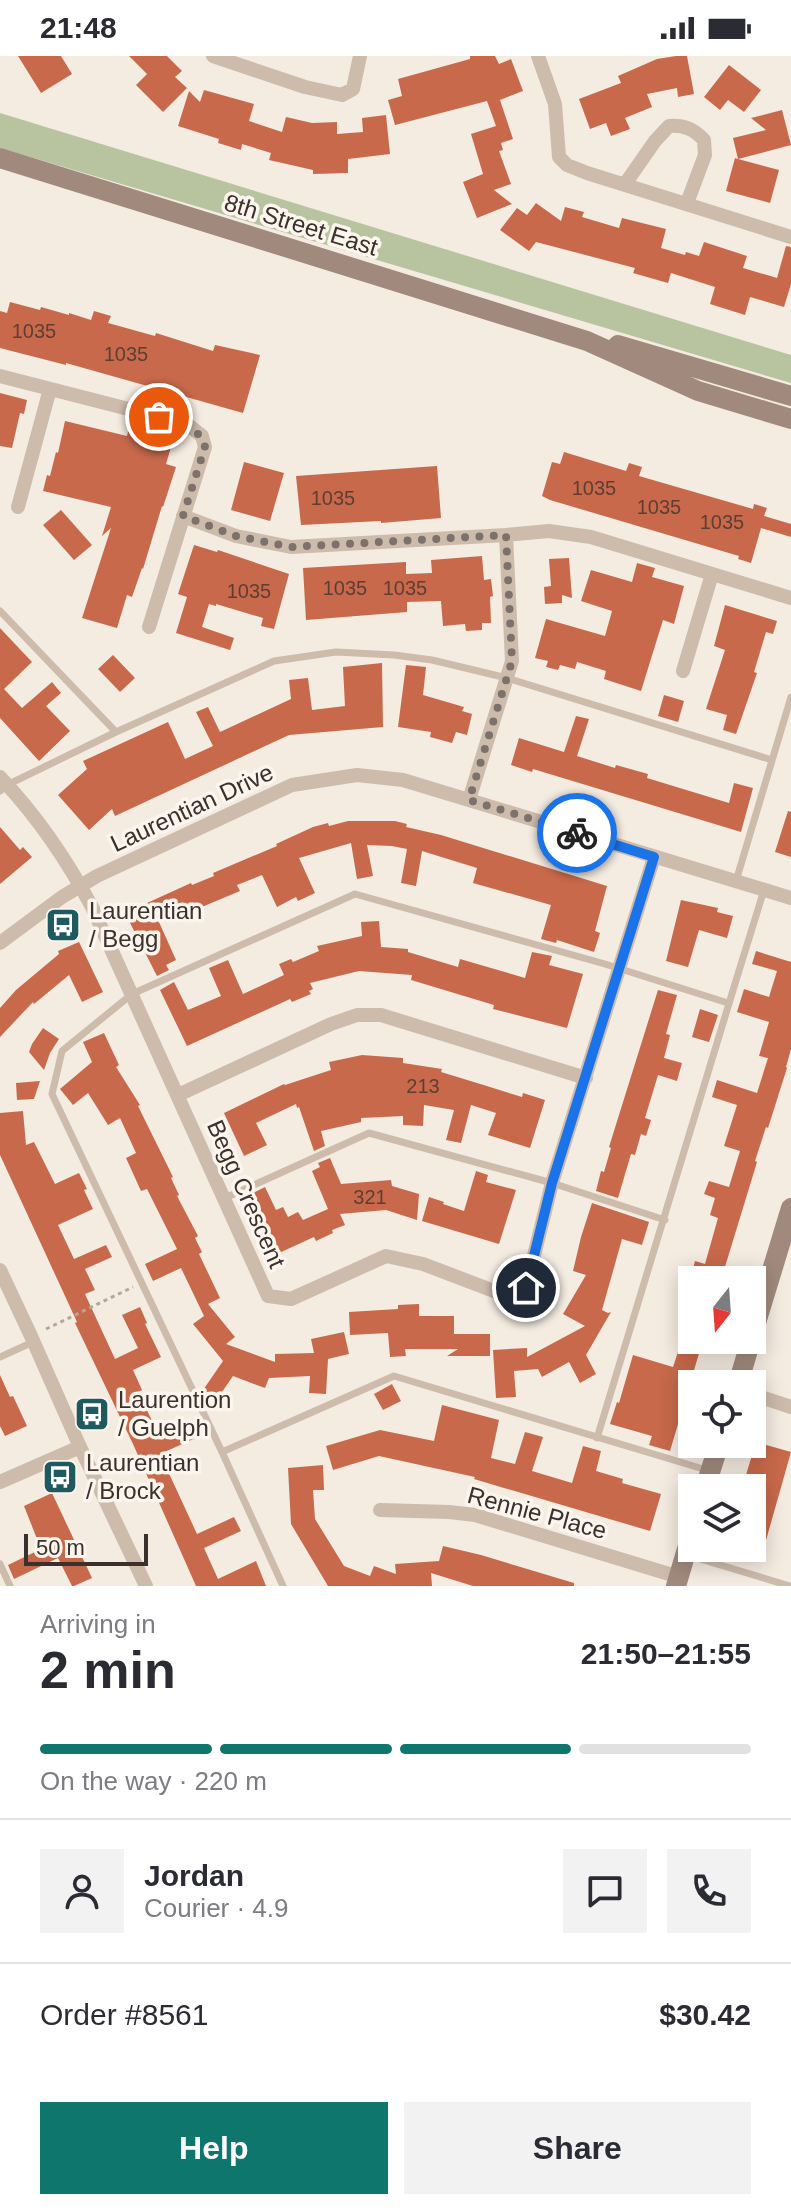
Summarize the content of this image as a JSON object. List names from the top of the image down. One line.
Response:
{"streets":{"main road":["8th Street East"],"street":["Laurentian Drive","Begg Crescent","Rennie Place"]},"crossings":[["Laurentian Drive","Begg Crescent"]],"places":{"bus stop":["Laurentian / Begg","Laurention / Guelph","Laurentian / Brock"]},"house_numbers":["1035","1035","1035","1035","1035","1035","1035","1035","1035","213","321"],"scale_bar":"50 m","north":"bottom","page":{"status":"21:48","scale":"50 m","heading":["2 min","Arriving in","21:50–21:55"],"panel":["Jordan","Courier · 4.9","Order #8561","$30.42"],"bar":"On the way · 220 m","buttons":["Help","Share"]}}
